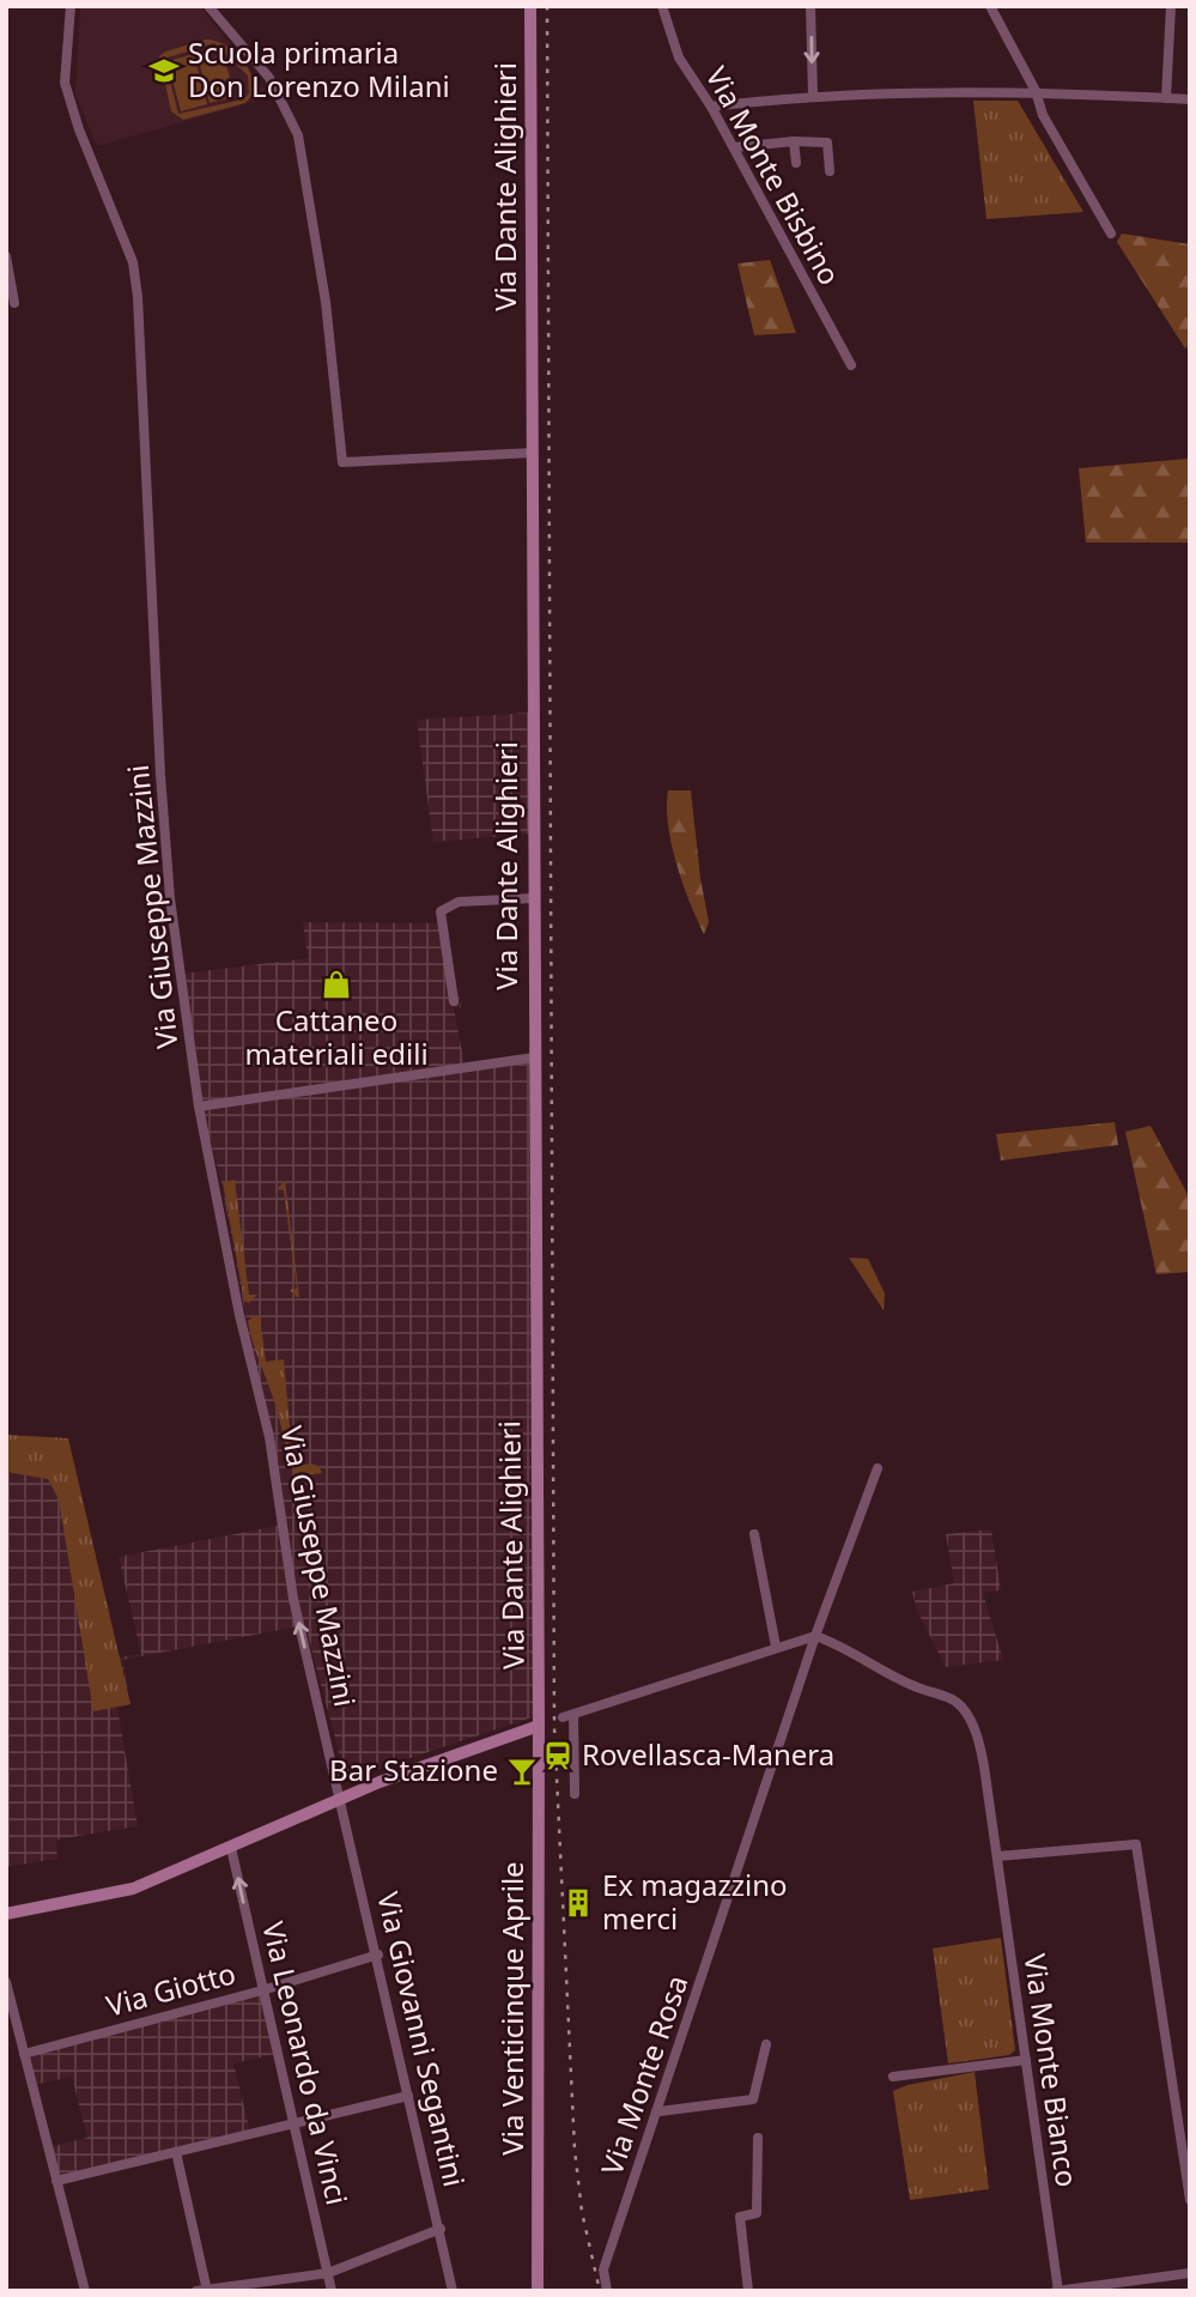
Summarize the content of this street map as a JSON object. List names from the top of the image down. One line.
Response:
{"streets":{"street":["Via Monte Bisbino","Via Dante Alighieri","Via Giuseppe Mazzini","Via Giotto","Via Venticinque Aprile","Via Giovanni Segantini","Via Leonardo da Vinci","Via Monte Bianco","Via Monte Rosa"]},"crossings":[["Via Dante Alighieri","Via Venticinque Aprile"],["Via Giuseppe Mazzini","Via Giovanni Segantini"],["Via Giotto","Via Giovanni Segantini"],["Via Giotto","Via Leonardo da Vinci"],["Via Monte Bianco","Via Monte Rosa"]],"one_way":["Via Giuseppe Mazzini"],"places":{"school or university":["Scuola primaria Don Lorenzo Milani"],"shop":["Cattaneo materiali edili"],"station":["Rovellasca-Manera"],"bar":["Bar Stazione"],"building":["Ex magazzino merci"]}}
